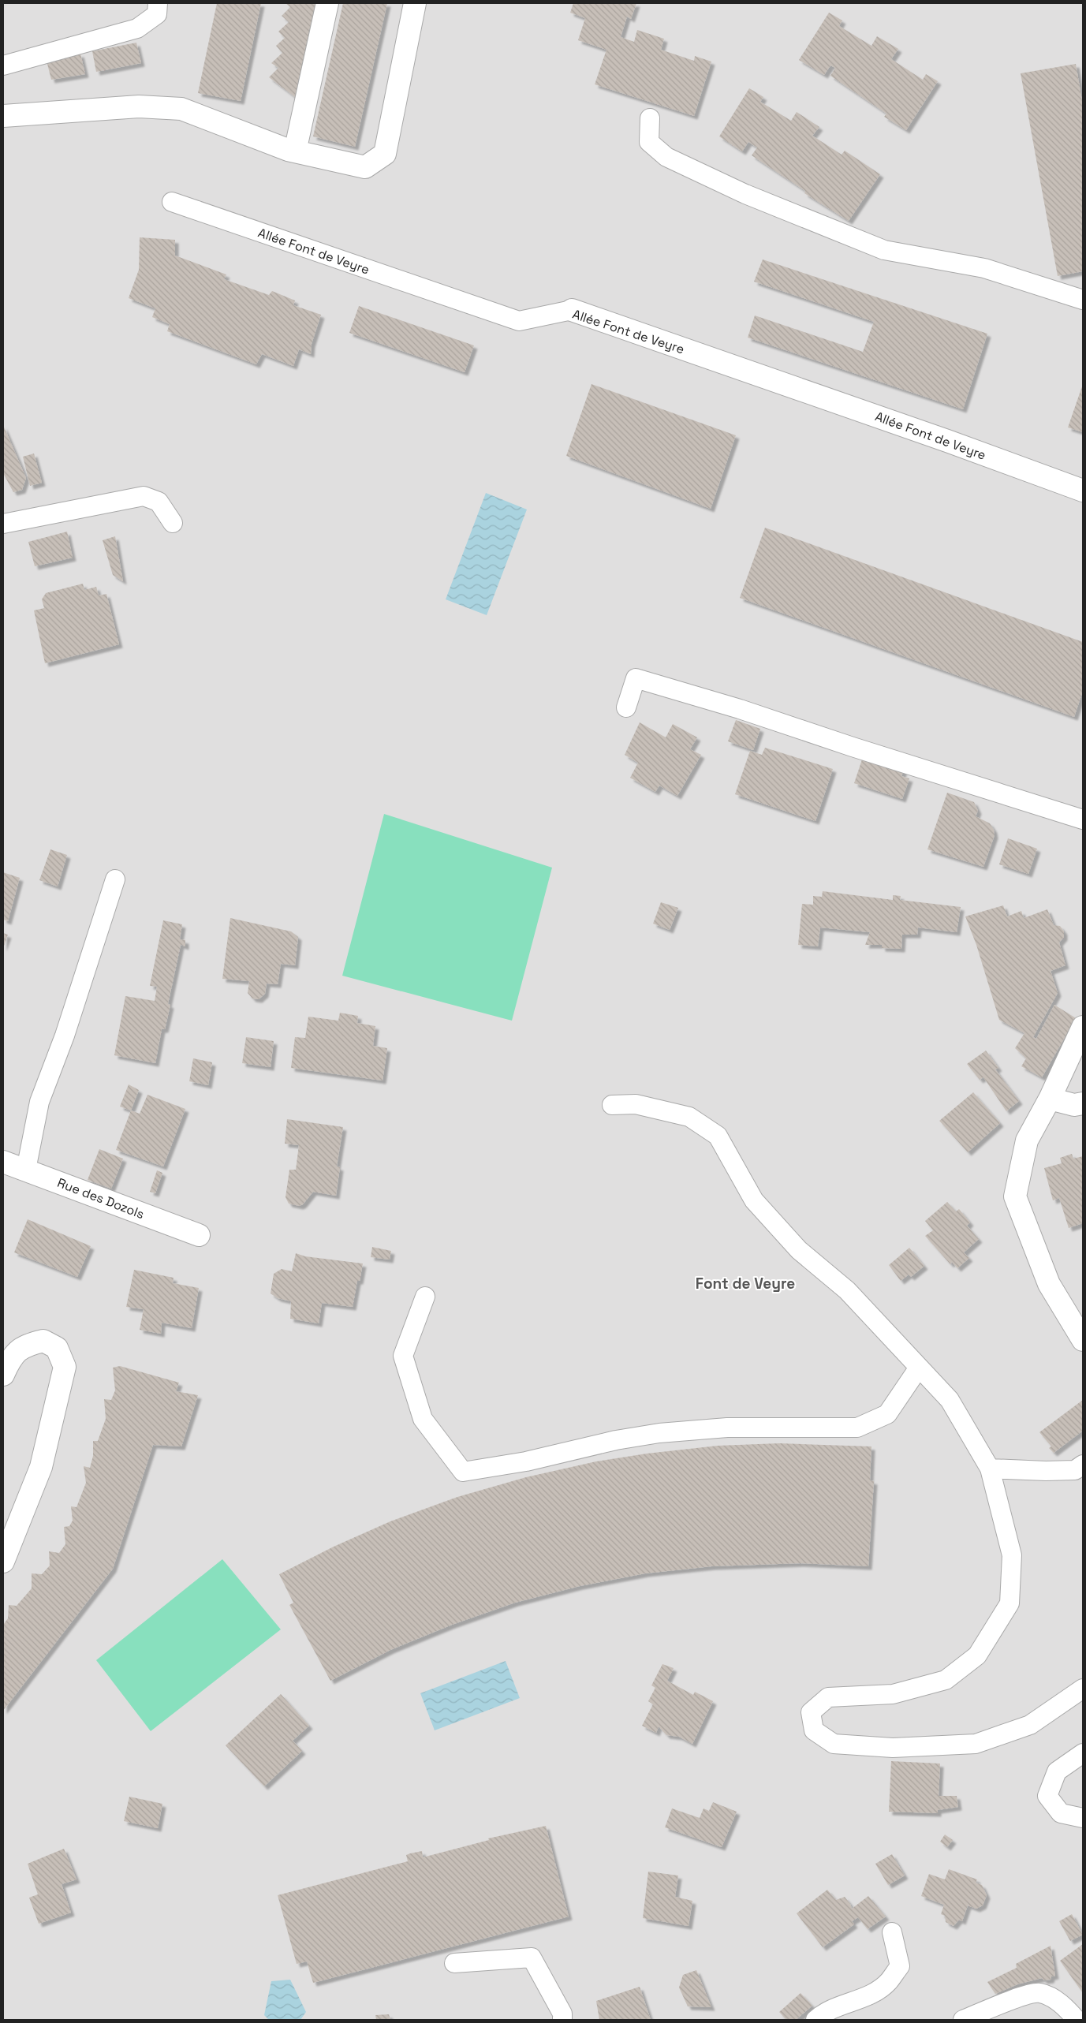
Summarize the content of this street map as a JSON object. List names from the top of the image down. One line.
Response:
{"streets":{"street":["Allée Font de Veyre","Rue des Dozols"]},"districts":["Font de Veyre"]}
